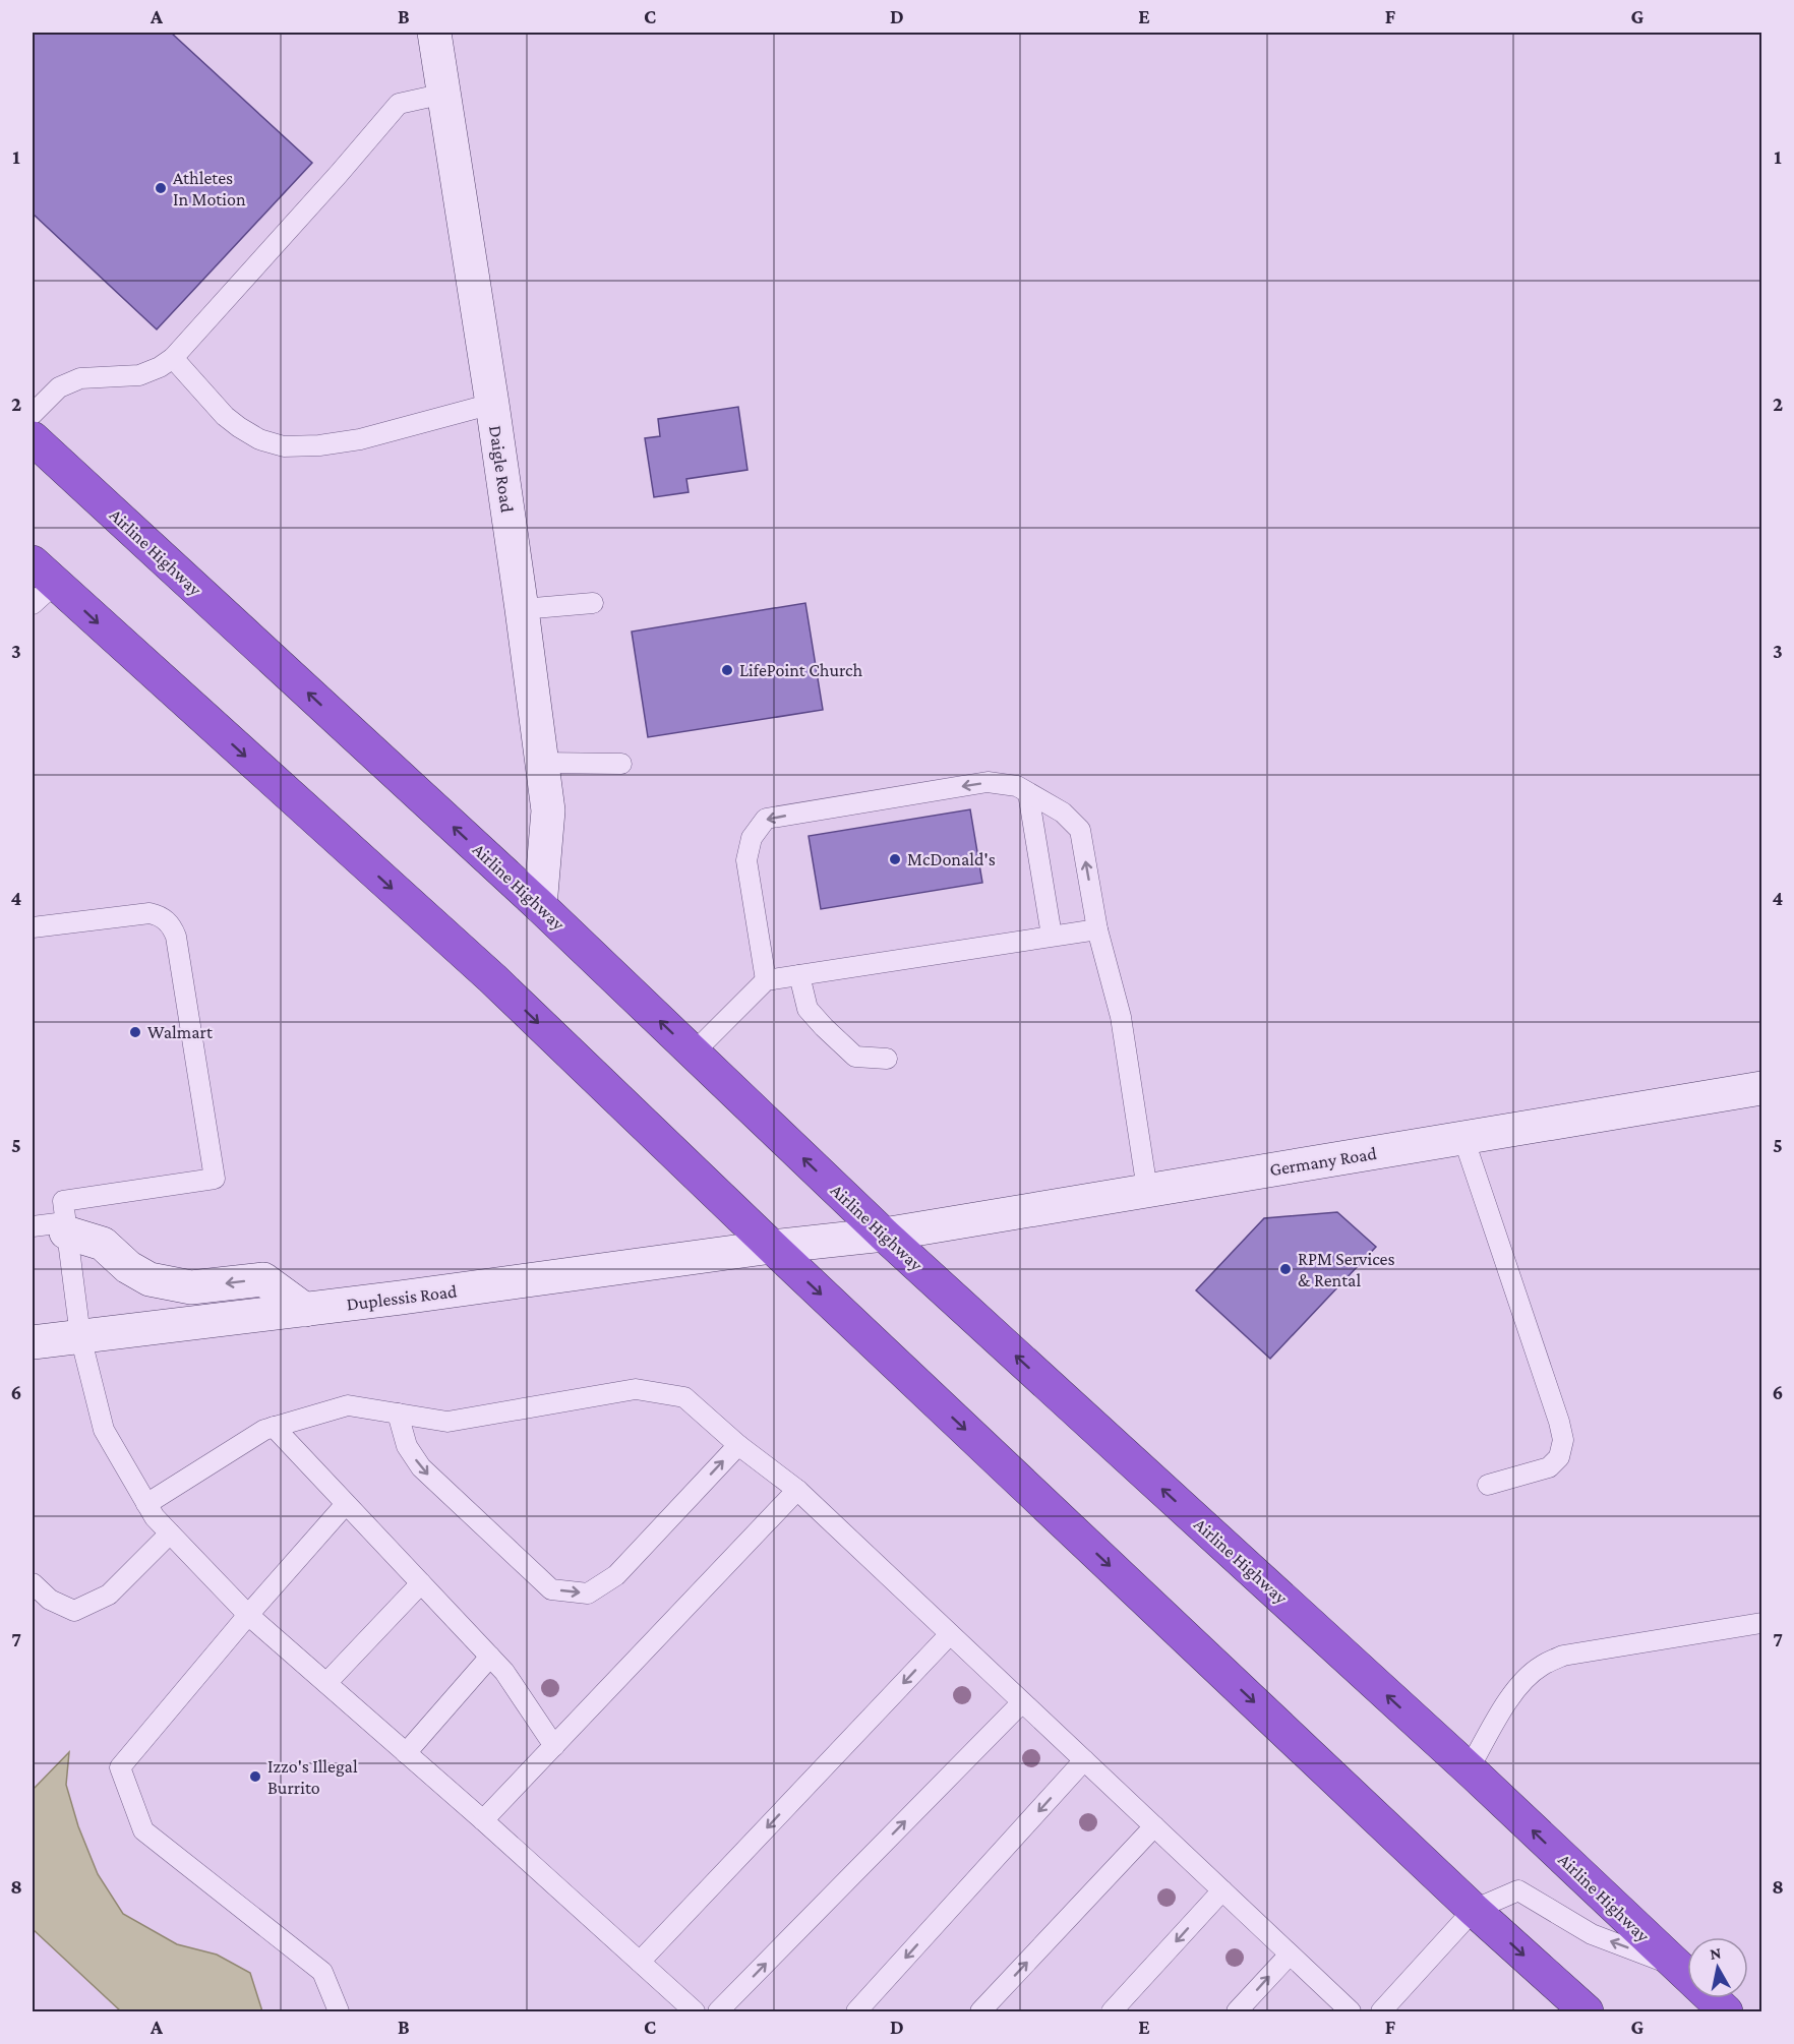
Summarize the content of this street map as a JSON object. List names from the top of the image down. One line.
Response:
{"streets":{"highway":["Airline Highway"],"street":["Daigle Road","Germany Road","Duplessis Road"]},"crossings":[["Daigle Road","Airline Highway"],["Airline Highway","Germany Road"],["Airline Highway","Duplessis Road"],["Germany Road","Duplessis Road"]],"places":["Athletes In Motion","LifePoint Church","McDonald's","Walmart","RPM Services & Rental","Izzo's Illegal Burrito"],"north":"top","grid":{"columns":["A","B","C","D","E","F","G"],"rows":["1","2","3","4","5","6","7","8"]}}
